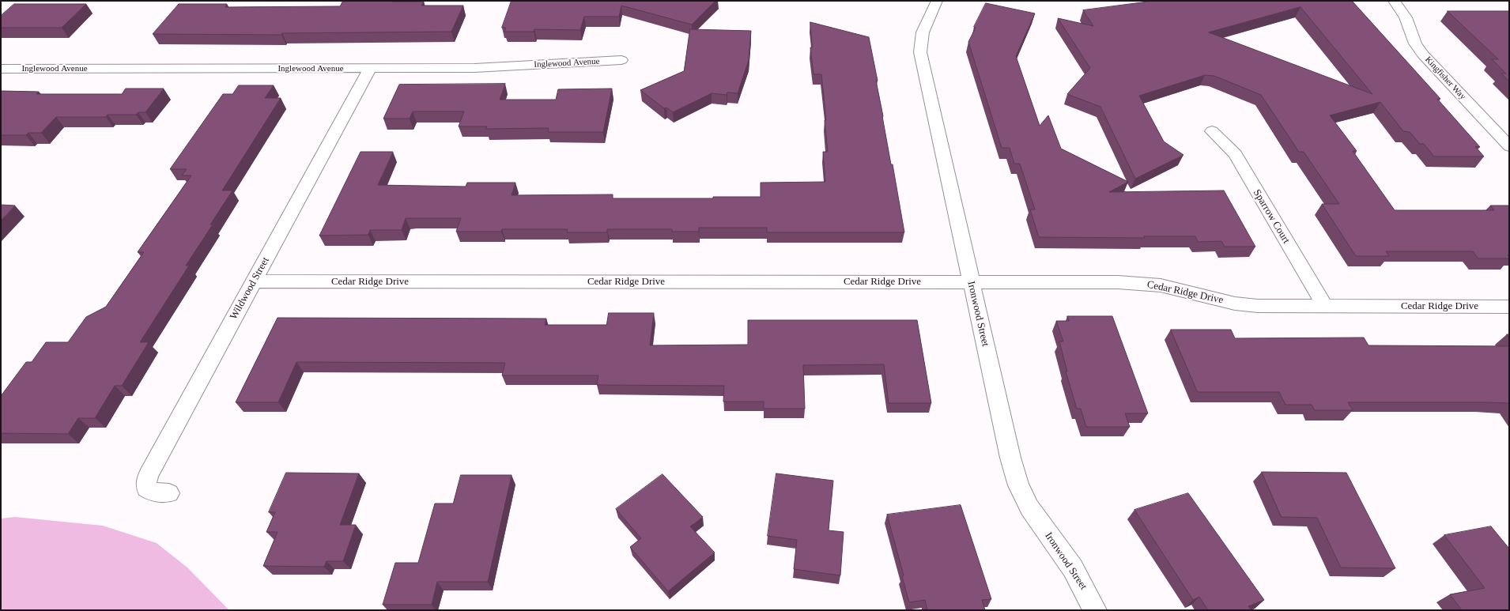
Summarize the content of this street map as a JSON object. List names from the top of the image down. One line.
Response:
{"streets":{"street":["Inglewood Avenue","Kingfisher Way","Sparrow Court","Cedar Ridge Drive","Wildwood Street","Ironwood Street"]},"crossings":[["Inglewood Avenue","Wildwood Street"],["Sparrow Court","Cedar Ridge Drive"],["Cedar Ridge Drive","Wildwood Street"],["Cedar Ridge Drive","Ironwood Street"]]}
